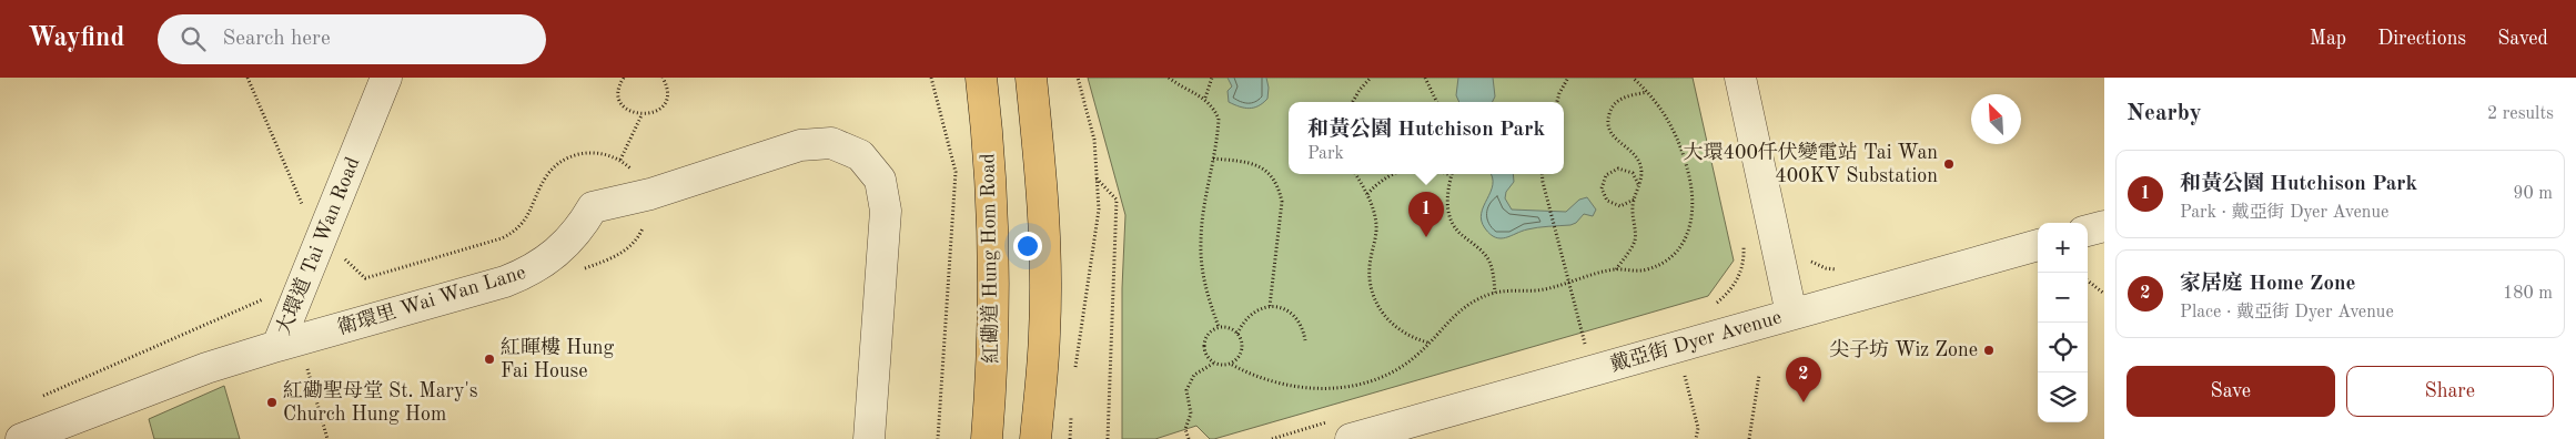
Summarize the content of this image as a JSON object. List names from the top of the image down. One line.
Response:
{"streets":{"main road":["紅磡道 Hung Hom Road"],"street":["大環道 Tai Wan Road","衛環里 Wai Wan Lane","戴亞街 Dyer Avenue"]},"crossings":[["大環道 Tai Wan Road","衛環里 Wai Wan Lane"]],"places":["大環400仟伏變電站 Tai Wan 400KV Substation","尖子坊 Wiz Zone","紅暉樓 Hung Fai House","紅磡聖母堂 St. Mary's Church Hung Hom"],"north":"top left","page":{"header":"Wayfind","search":"Search here","nav":["Map","Directions","Saved"],"heading":["Nearby","2 results"],"popup":["和黃公園 Hutchison Park","Park"],"list":[{"mark":"1","name":"和黃公園 Hutchison Park","note":"Park · 戴亞街 Dyer Avenue","value":"90 m"},{"mark":"2","name":"家居庭 Home Zone","note":"Place · 戴亞街 Dyer Avenue","value":"180 m"}],"pins":["1","2"],"map_buttons":["+","−"],"buttons":["Save","Share"]}}
